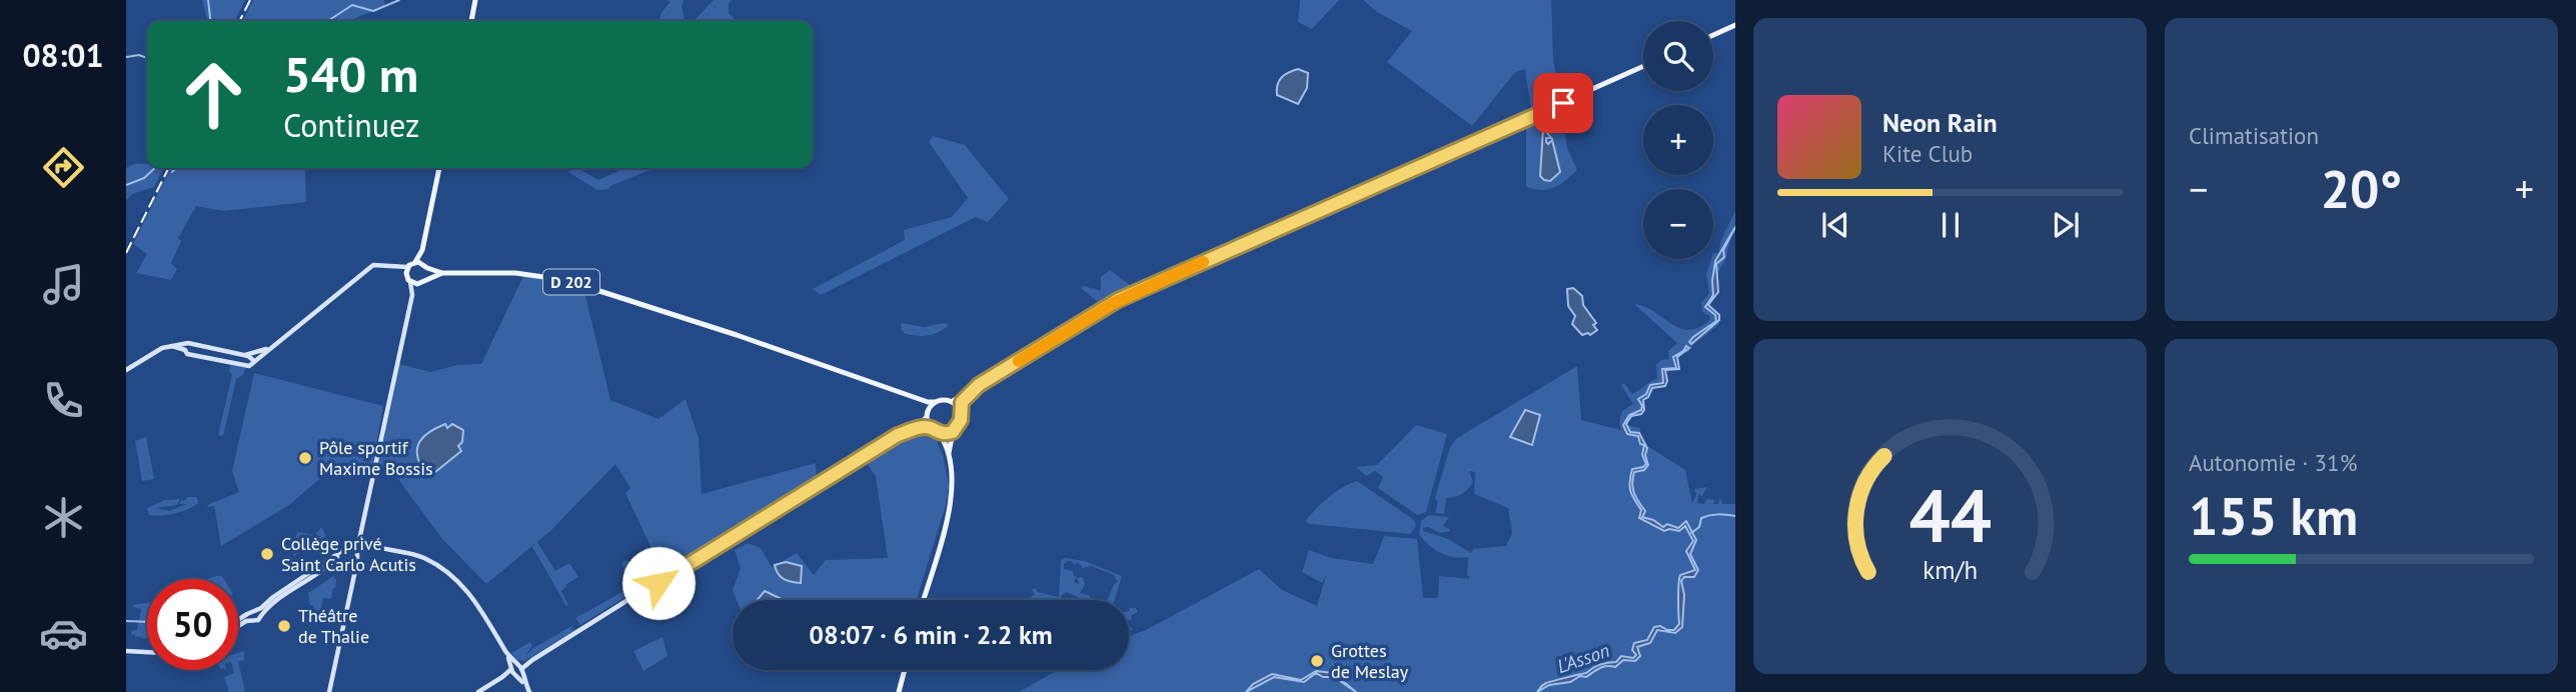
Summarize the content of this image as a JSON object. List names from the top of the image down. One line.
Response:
{"streets":{"main road":["D 202"]},"water":["L'Asson"],"places":["Pôle sportif Maxime Bossis","Collège privé Saint Carlo Acutis","Théâtre de Thalie","Grottes de Meslay"],"page":{"tabs":"08:01","tile":["Climatisation",["Autonomie · 31%","155 km"]],"map_buttons":["+","−"],"turn":["540 m","Continuez"],"song":["Neon Rain","Kite Club"],"heat":["−","20°","+"],"limit":"50","trip":"08:07 · 6 min · 2.2 km","gauge":["44","km/h"]}}
